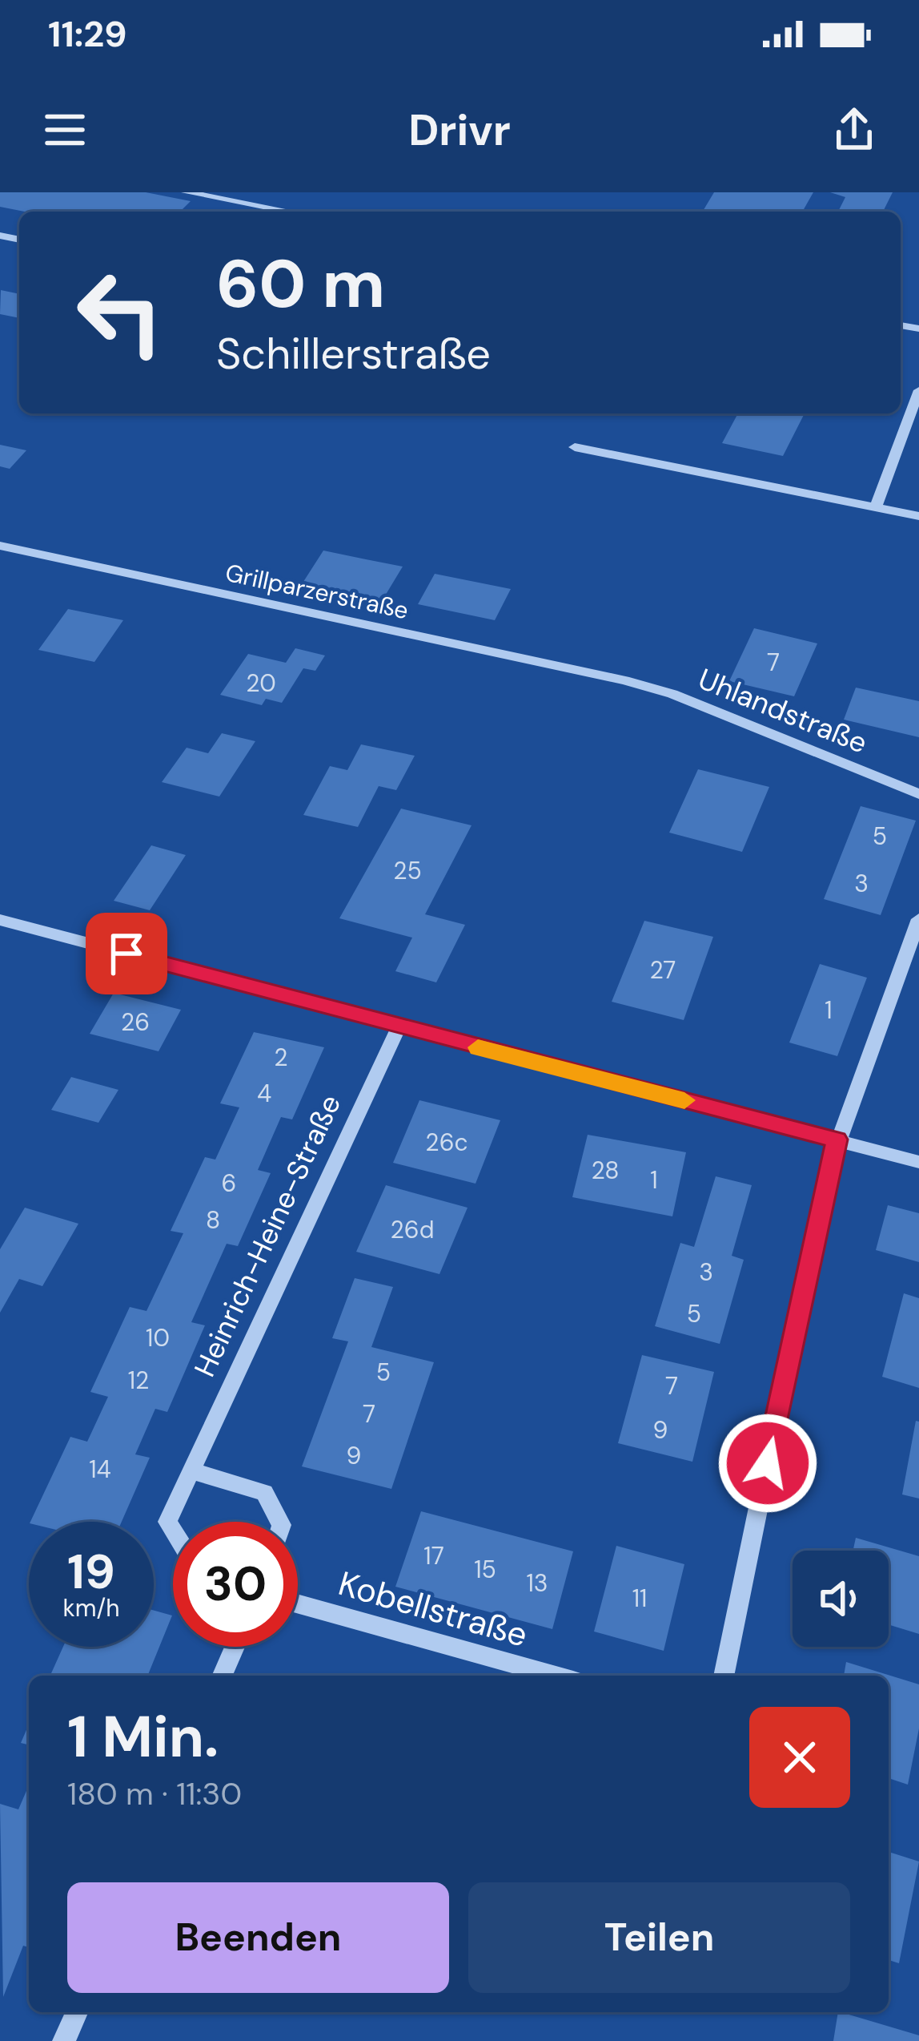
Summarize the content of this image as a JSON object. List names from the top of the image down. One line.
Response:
{"streets":{"street":["Grillparzerstraße","Uhlandstraße","Heinrich-Heine-Straße","Kobellstraße"]},"crossings":[["Grillparzerstraße","Uhlandstraße"]],"house_numbers":["7","20","5","25","3","27","1","26","2","4","26c","28","1","6","8","26d","3","5","10","5","12","7","7","9","9","14","17","15","13","11"],"page":{"status":"11:29","header":"Drivr","turn":["60 m","Schillerstraße"],"speed":"19 km/h","limit":"30","heading":["1 Min.","180 m · 11:30"],"buttons":["Beenden","Teilen"]}}
